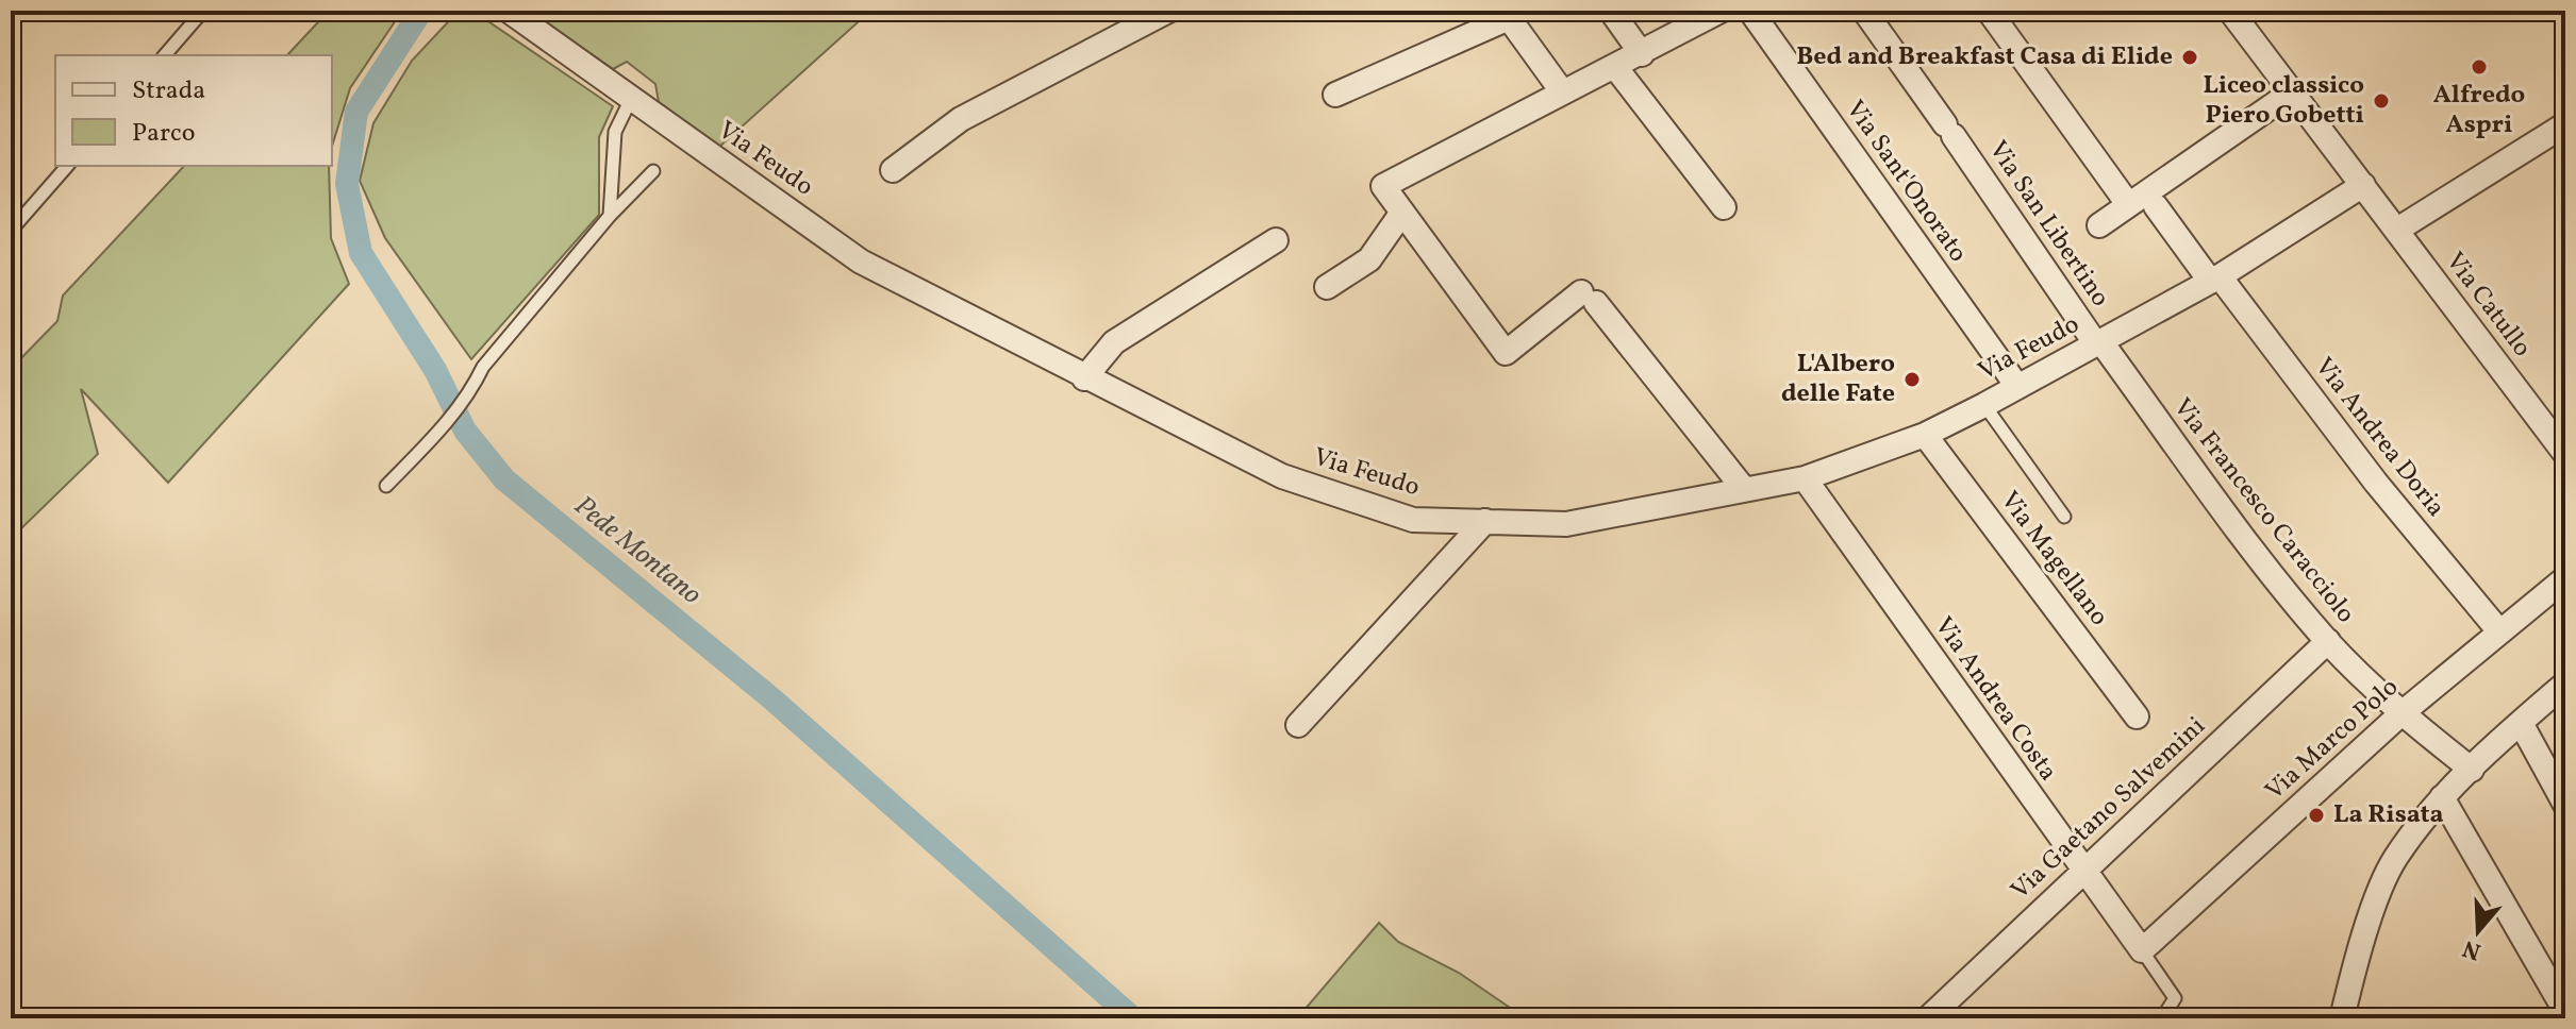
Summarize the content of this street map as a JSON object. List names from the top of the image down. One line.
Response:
{"streets":{"street":["Via Feudo","Via Sant'Onorato","Via San Libertino","Via Catullo","Via Andrea Doria","Via Francesco Caracciolo","Via Magellano","Via Andrea Costa","Via Marco Polo","Via Gaetano Salvemini"]},"crossings":[["Via Feudo","Via Sant'Onorato"],["Via Feudo","Via San Libertino"],["Via Feudo","Via Catullo"],["Via Feudo","Via Andrea Doria"],["Via Feudo","Via Francesco Caracciolo"],["Via Feudo","Via Magellano"],["Via Feudo","Via Andrea Costa"],["Via San Libertino","Via Francesco Caracciolo"],["Via Andrea Doria","Via Marco Polo"],["Via Francesco Caracciolo","Via Marco Polo"],["Via Francesco Caracciolo","Via Gaetano Salvemini"],["Via Andrea Costa","Via Marco Polo"],["Via Andrea Costa","Via Gaetano Salvemini"]],"water":["Pede Montano"],"places":["Bed and Breakfast Casa di Elide","Alfredo Aspri","Liceo classico Piero Gobetti","L'Albero delle Fate","La Risata"],"legend":["Strada","Parco"],"north":"bottom"}
